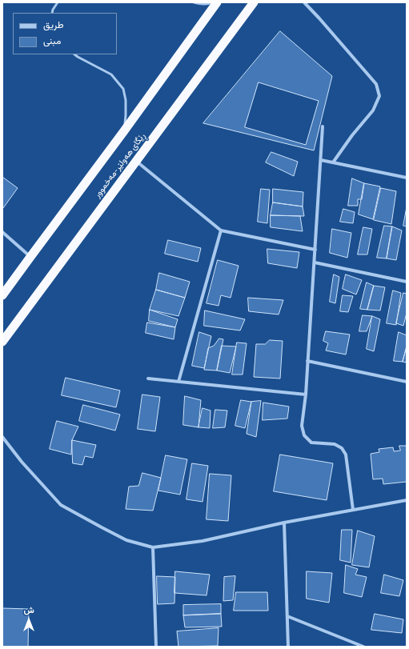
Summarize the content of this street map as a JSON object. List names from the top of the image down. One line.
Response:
{"streets":{"highway":["ڕێگای هەولێر-مەخموور"]},"legend":["طريق","مبنى"],"north":"top"}
